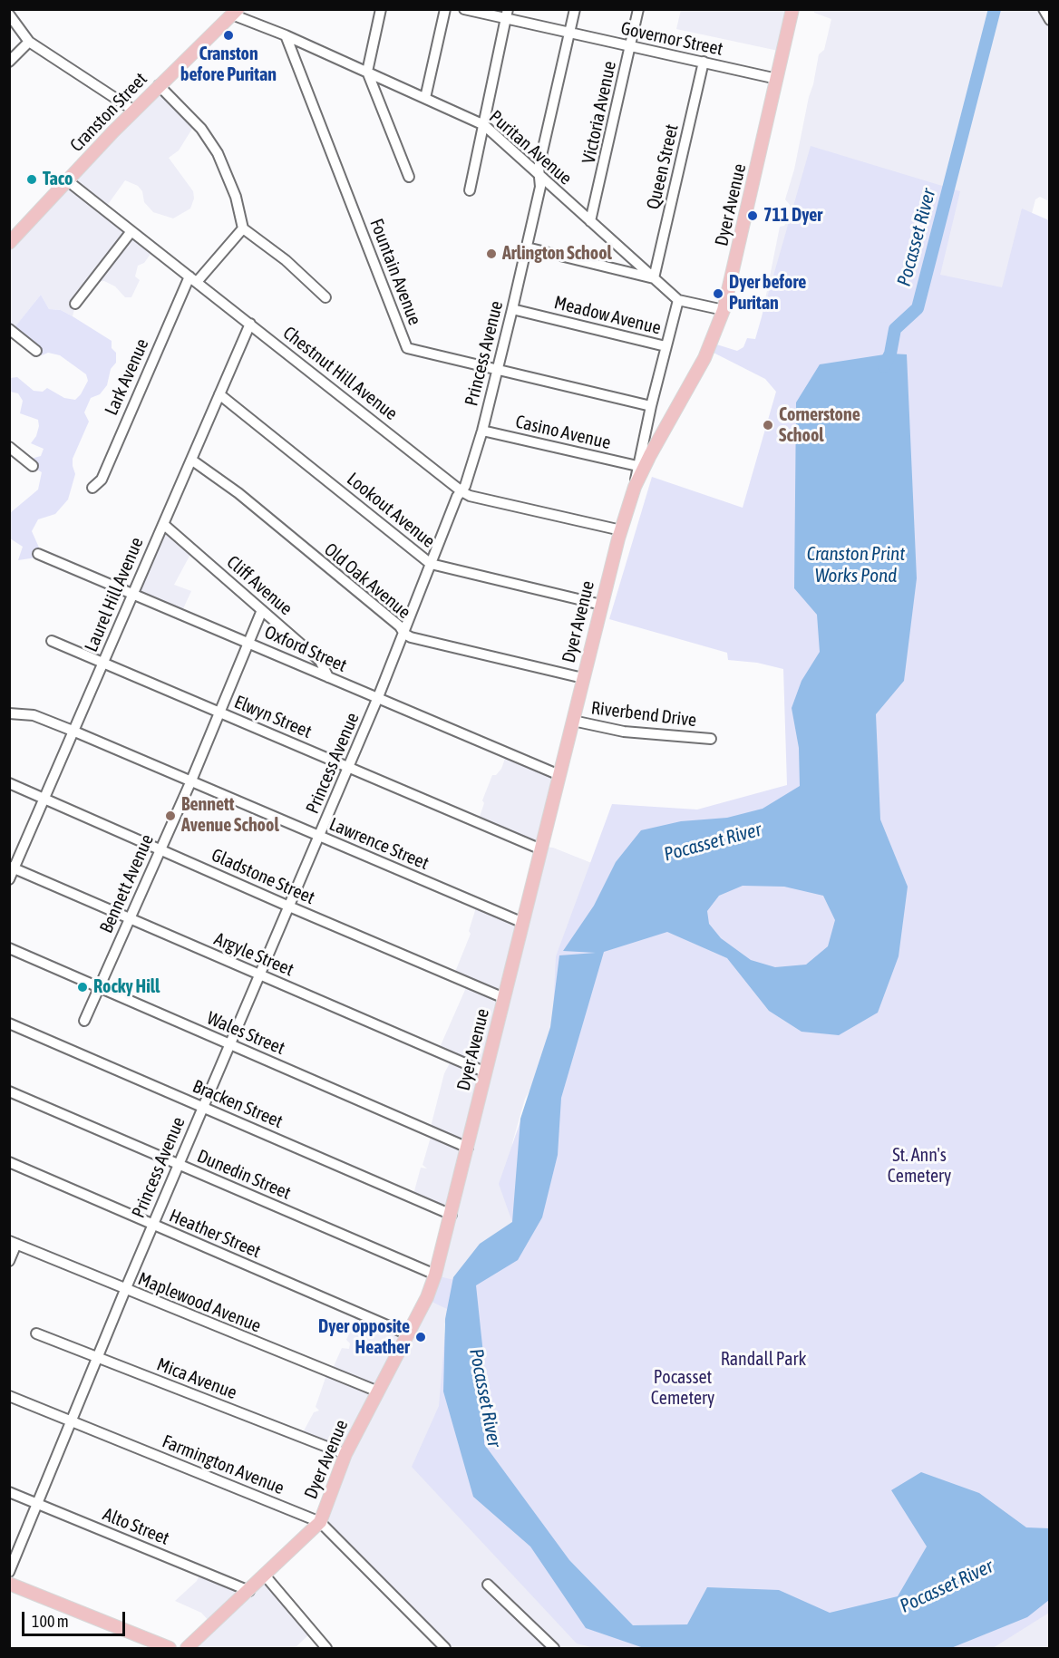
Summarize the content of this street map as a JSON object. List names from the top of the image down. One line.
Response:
{"streets":{"main road":["Cranston Street","Dyer Avenue"],"street":["Governor Street","Victoria Avenue","Puritan Avenue","Queen Street","Fountain Avenue","Meadow Avenue","Princess Avenue","Chestnut Hill Avenue","Lark Avenue","Casino Avenue","Lookout Avenue","Old Oak Avenue","Cliff Avenue","Laurel Hill Avenue","Oxford Street","Riverbend Drive","Elwyn Street","Lawrence Street","Gladstone Street","Bennett Avenue","Argyle Street","Wales Street","Bracken Street","Dunedin Street","Heather Street","Maplewood Avenue","Mica Avenue","Farmington Avenue","Alto Street"]},"crossings":[["Governor Street","Victoria Avenue"],["Governor Street","Queen Street"],["Governor Street","Dyer Avenue"],["Governor Street","Princess Avenue"],["Cranston Street","Puritan Avenue"],["Cranston Street","Chestnut Hill Avenue"],["Victoria Avenue","Puritan Avenue"],["Puritan Avenue","Queen Street"],["Puritan Avenue","Fountain Avenue"],["Puritan Avenue","Princess Avenue"],["Dyer Avenue","Fountain Avenue"],["Dyer Avenue","Meadow Avenue"],["Dyer Avenue","Chestnut Hill Avenue"],["Dyer Avenue","Casino Avenue"],["Dyer Avenue","Lookout Avenue"],["Dyer Avenue","Old Oak Avenue"],["Dyer Avenue","Oxford Street"],["Dyer Avenue","Riverbend Drive"],["Dyer Avenue","Elwyn Street"],["Dyer Avenue","Lawrence Street"],["Dyer Avenue","Gladstone Street"],["Dyer Avenue","Argyle Street"],["Dyer Avenue","Wales Street"],["Dyer Avenue","Bracken Street"],["Dyer Avenue","Dunedin Street"],["Dyer Avenue","Heather Street"],["Dyer Avenue","Maplewood Avenue"],["Dyer Avenue","Mica Avenue"],["Dyer Avenue","Farmington Avenue"],["Dyer Avenue","Alto Street"],["Fountain Avenue","Meadow Avenue"],["Fountain Avenue","Princess Avenue"],["Meadow Avenue","Princess Avenue"],["Princess Avenue","Chestnut Hill Avenue"],["Princess Avenue","Casino Avenue"],["Princess Avenue","Lookout Avenue"],["Princess Avenue","Old Oak Avenue"],["Princess Avenue","Oxford Street"],["Princess Avenue","Elwyn Street"],["Princess Avenue","Lawrence Street"],["Princess Avenue","Gladstone Street"],["Princess Avenue","Argyle Street"],["Princess Avenue","Wales Street"],["Princess Avenue","Bracken Street"],["Princess Avenue","Dunedin Street"],["Princess Avenue","Heather Street"],["Princess Avenue","Maplewood Avenue"],["Princess Avenue","Mica Avenue"],["Princess Avenue","Farmington Avenue"],["Princess Avenue","Alto Street"],["Chestnut Hill Avenue","Lark Avenue"],["Chestnut Hill Avenue","Laurel Hill Avenue"],["Lookout Avenue","Laurel Hill Avenue"],["Old Oak Avenue","Laurel Hill Avenue"],["Cliff Avenue","Laurel Hill Avenue"],["Cliff Avenue","Oxford Street"],["Cliff Avenue","Bennett Avenue"],["Laurel Hill Avenue","Oxford Street"],["Laurel Hill Avenue","Elwyn Street"],["Laurel Hill Avenue","Lawrence Street"],["Laurel Hill Avenue","Gladstone Street"],["Laurel Hill Avenue","Argyle Street"],["Oxford Street","Bennett Avenue"],["Elwyn Street","Bennett Avenue"],["Lawrence Street","Bennett Avenue"],["Gladstone Street","Bennett Avenue"],["Bennett Avenue","Argyle Street"],["Bennett Avenue","Wales Street"]],"water":["Pocasset River","Cranston Print Works Pond"],"parks":["St. Ann's Cemetery","Randall Park","Pocasset Cemetery"],"places":["Cranston before Puritan","Taco","711 Dyer","Arlington School","Dyer before Puritan","Cornerstone School","Bennett Avenue School","Rocky Hill","Dyer opposite Heather"],"scale_bar":"100 m"}
